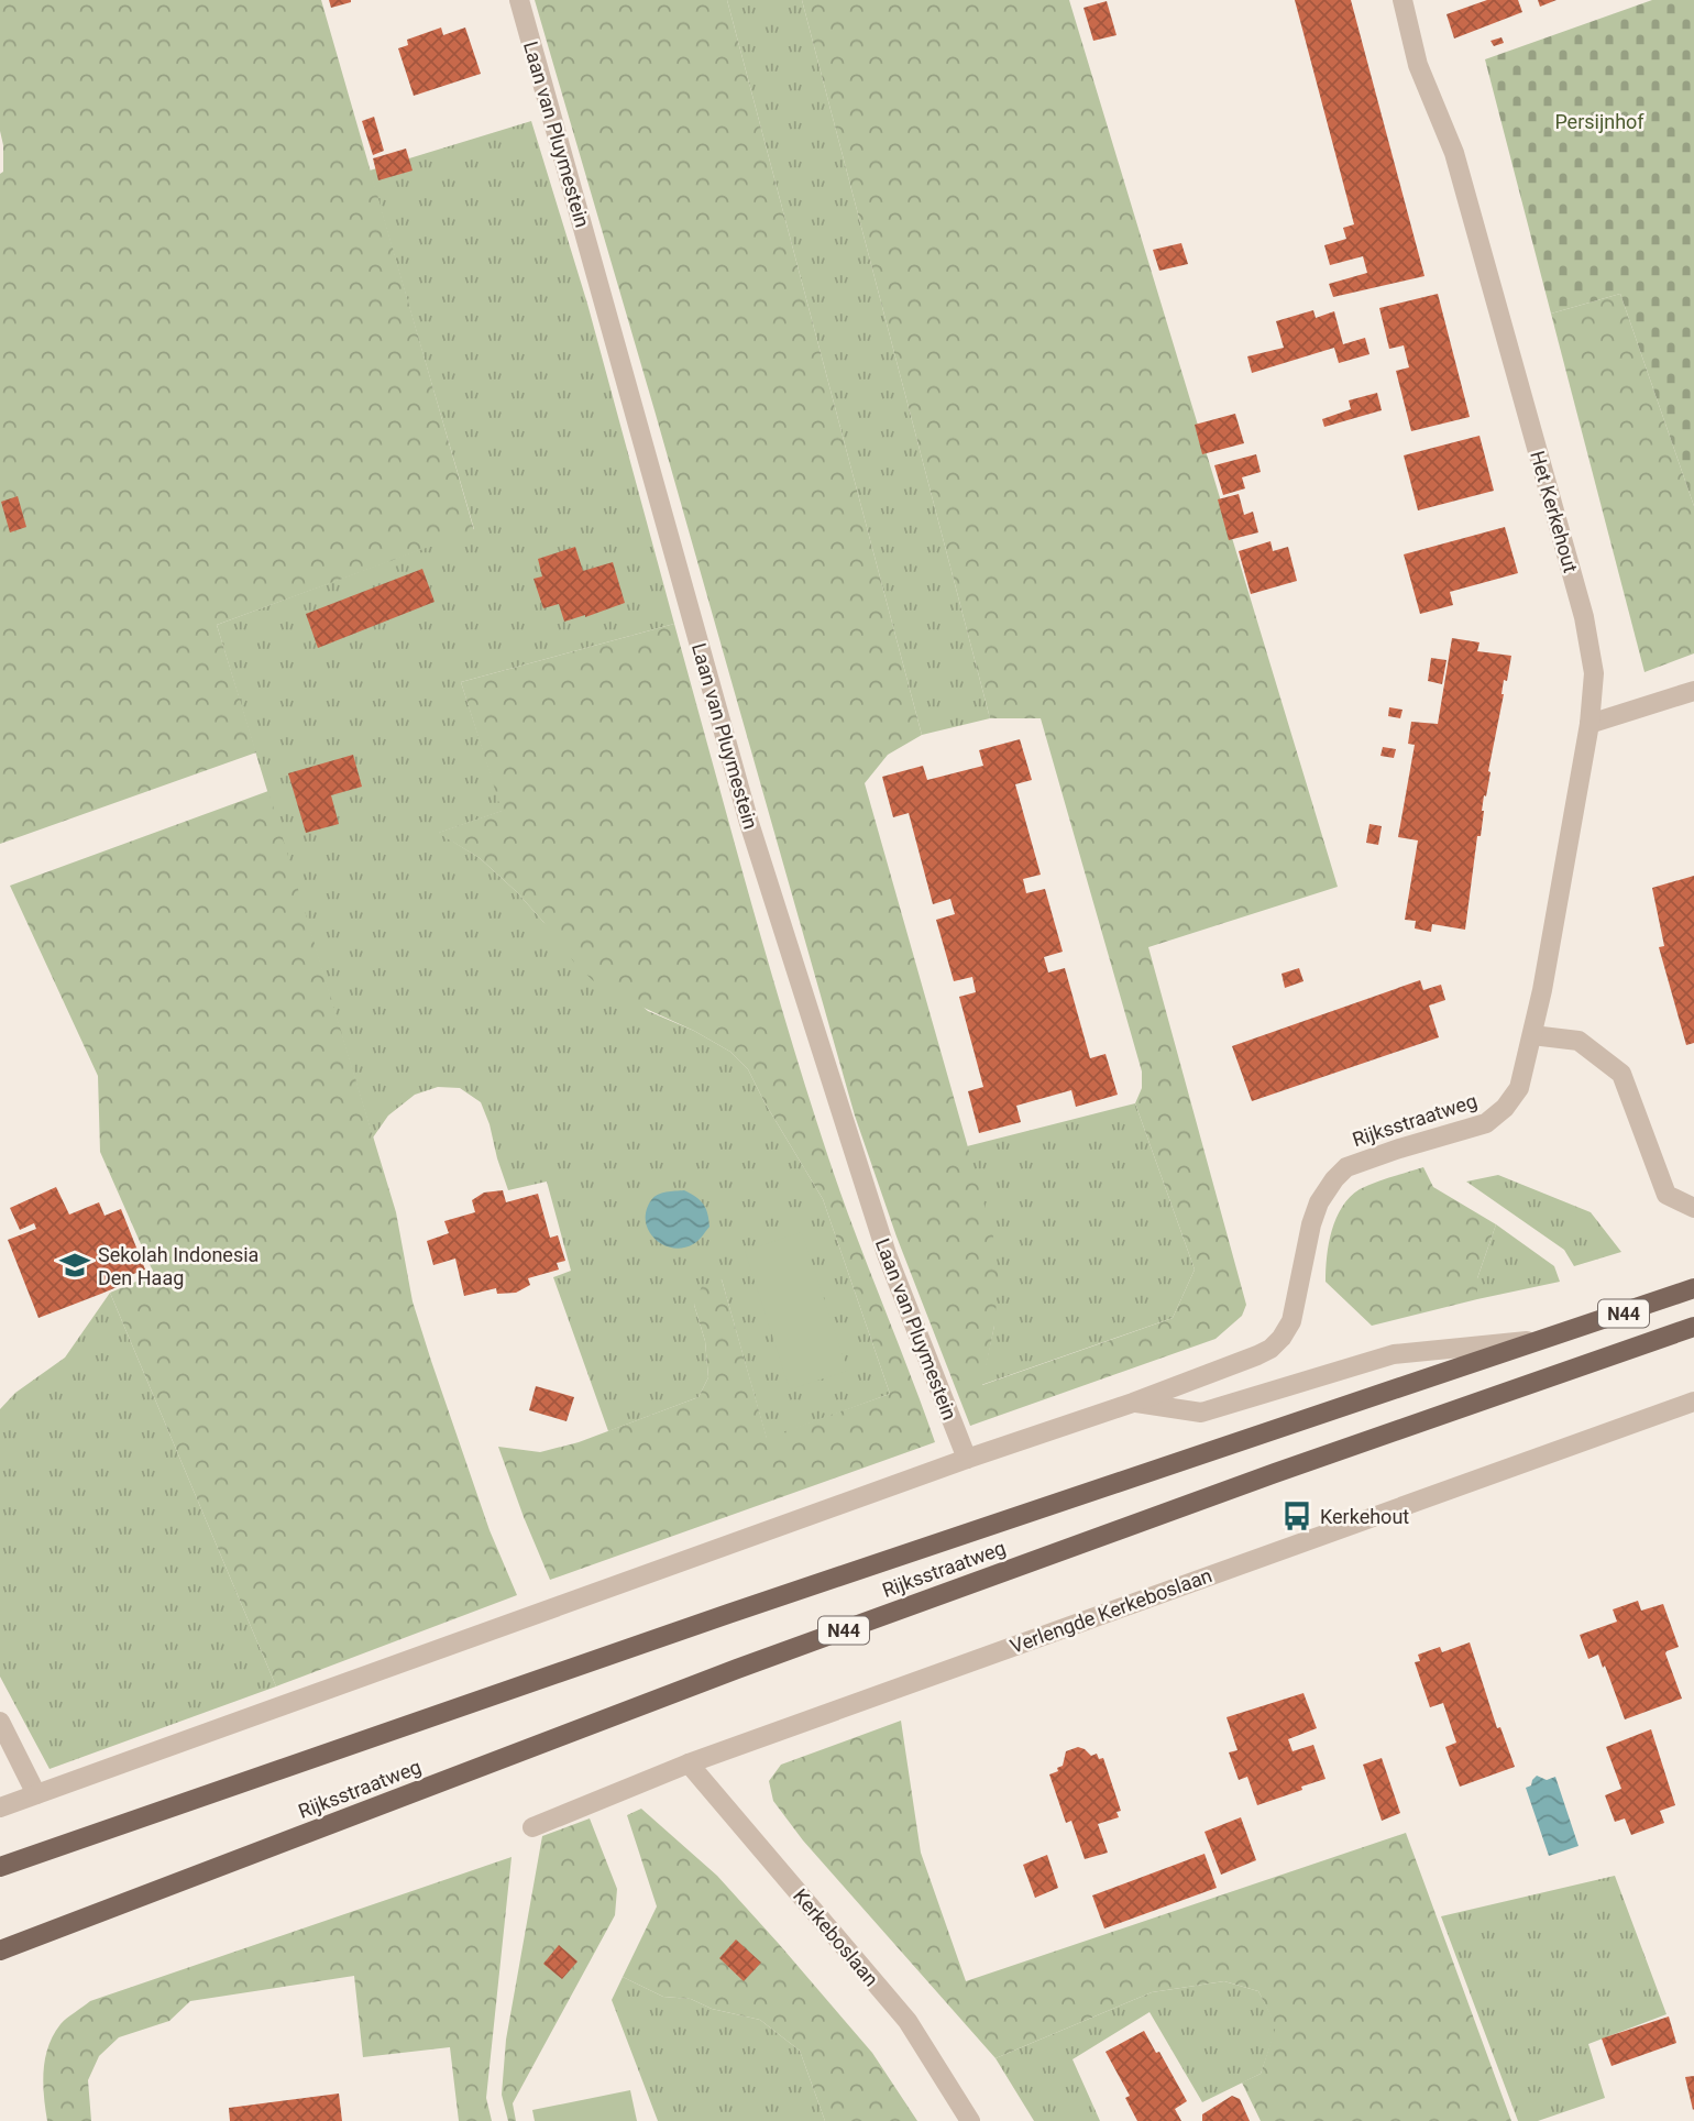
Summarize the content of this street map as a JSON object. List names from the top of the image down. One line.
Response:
{"streets":{"main road":["Rijksstraatweg","N44"],"street":["Laan van Pluymestein","Het Kerkehout","Verlengde Kerkeboslaan","Kerkeboslaan"]},"crossings":[["Laan van Pluymestein","Rijksstraatweg"],["Het Kerkehout","Rijksstraatweg"],["Verlengde Kerkeboslaan","Kerkeboslaan"]],"parks":["Persijnhof"],"places":{"school or university":["Sekolah Indonesia Den Haag"],"bus stop":["Kerkehout"]}}
